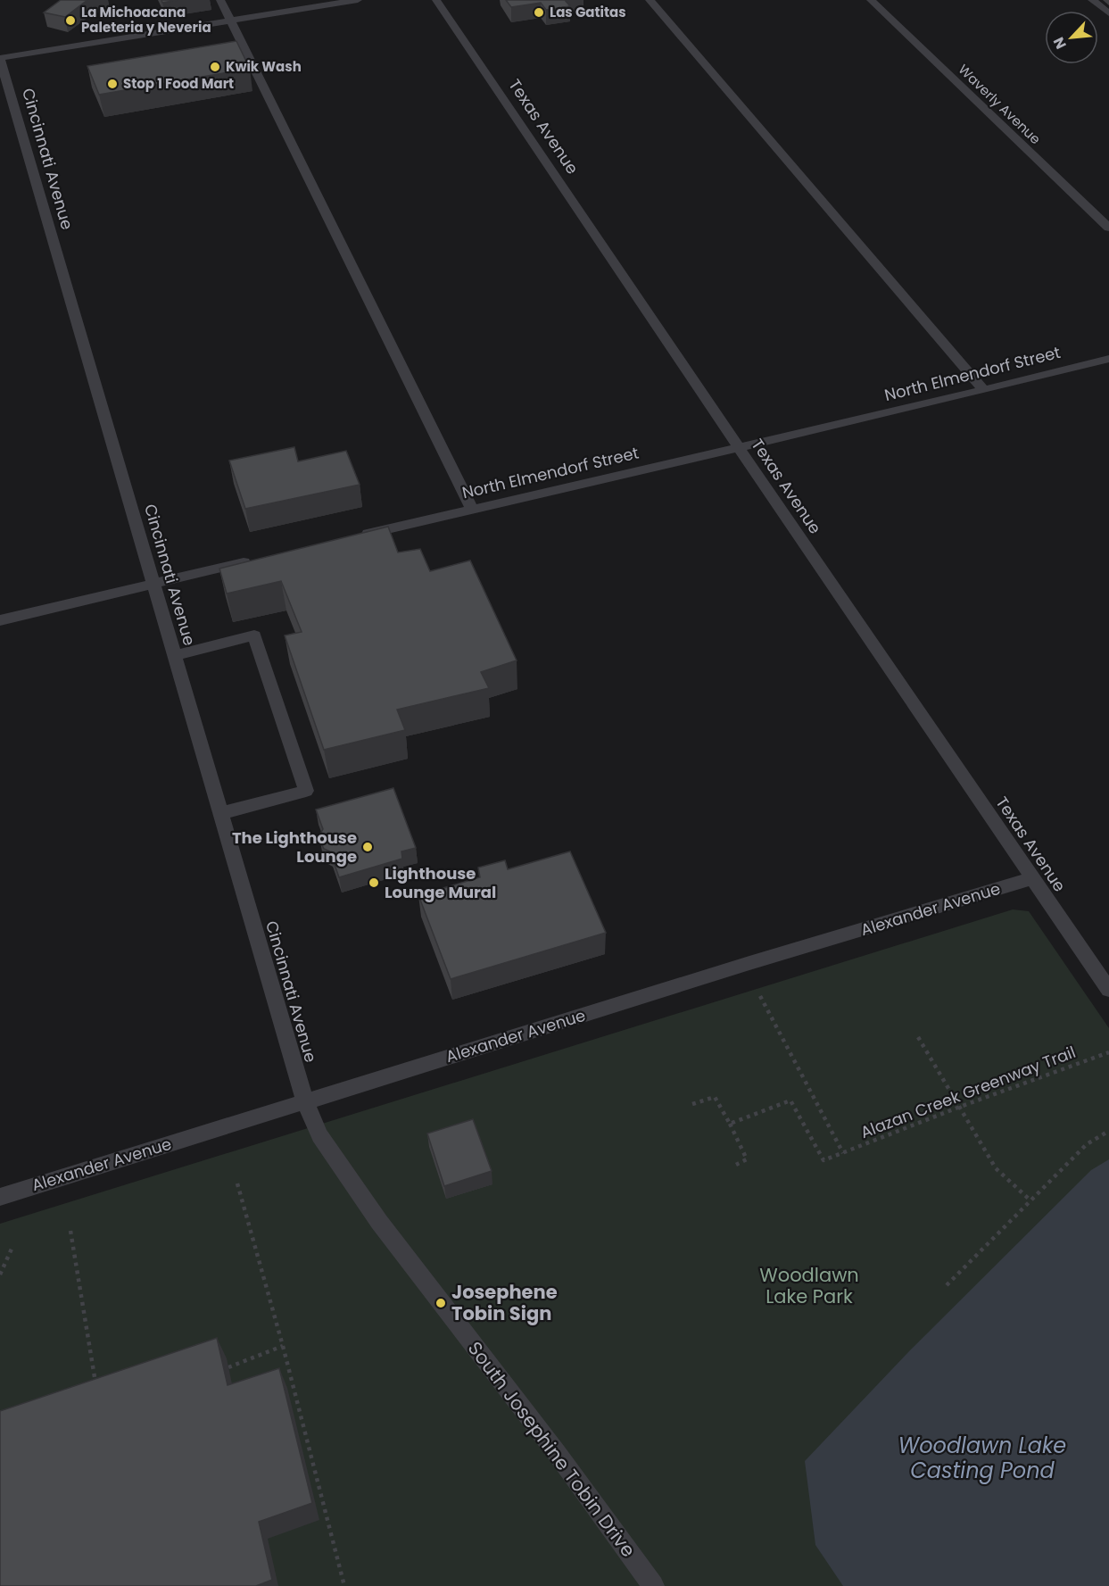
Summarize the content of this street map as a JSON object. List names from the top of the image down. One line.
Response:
{"streets":{"street":["Waverly Avenue","Texas Avenue","Cincinnati Avenue","North Elmendorf Street","Alexander Avenue","South Josephine Tobin Drive"],"path":["Alazan Creek Greenway Trail"]},"crossings":[["Texas Avenue","North Elmendorf Street"],["Texas Avenue","Alexander Avenue"],["Cincinnati Avenue","Alexander Avenue"],["Cincinnati Avenue","South Josephine Tobin Drive"],["Alexander Avenue","South Josephine Tobin Drive"]],"water":["Woodlawn Lake Casting Pond"],"parks":["Woodlawn Lake Park"],"places":["Las Gatitas","La Michoacana Paleteria y Neveria","Kwik Wash","Stop 1 Food Mart","The Lighthouse Lounge","Lighthouse Lounge Mural","Josephene Tobin Sign"],"north":"bottom left"}
